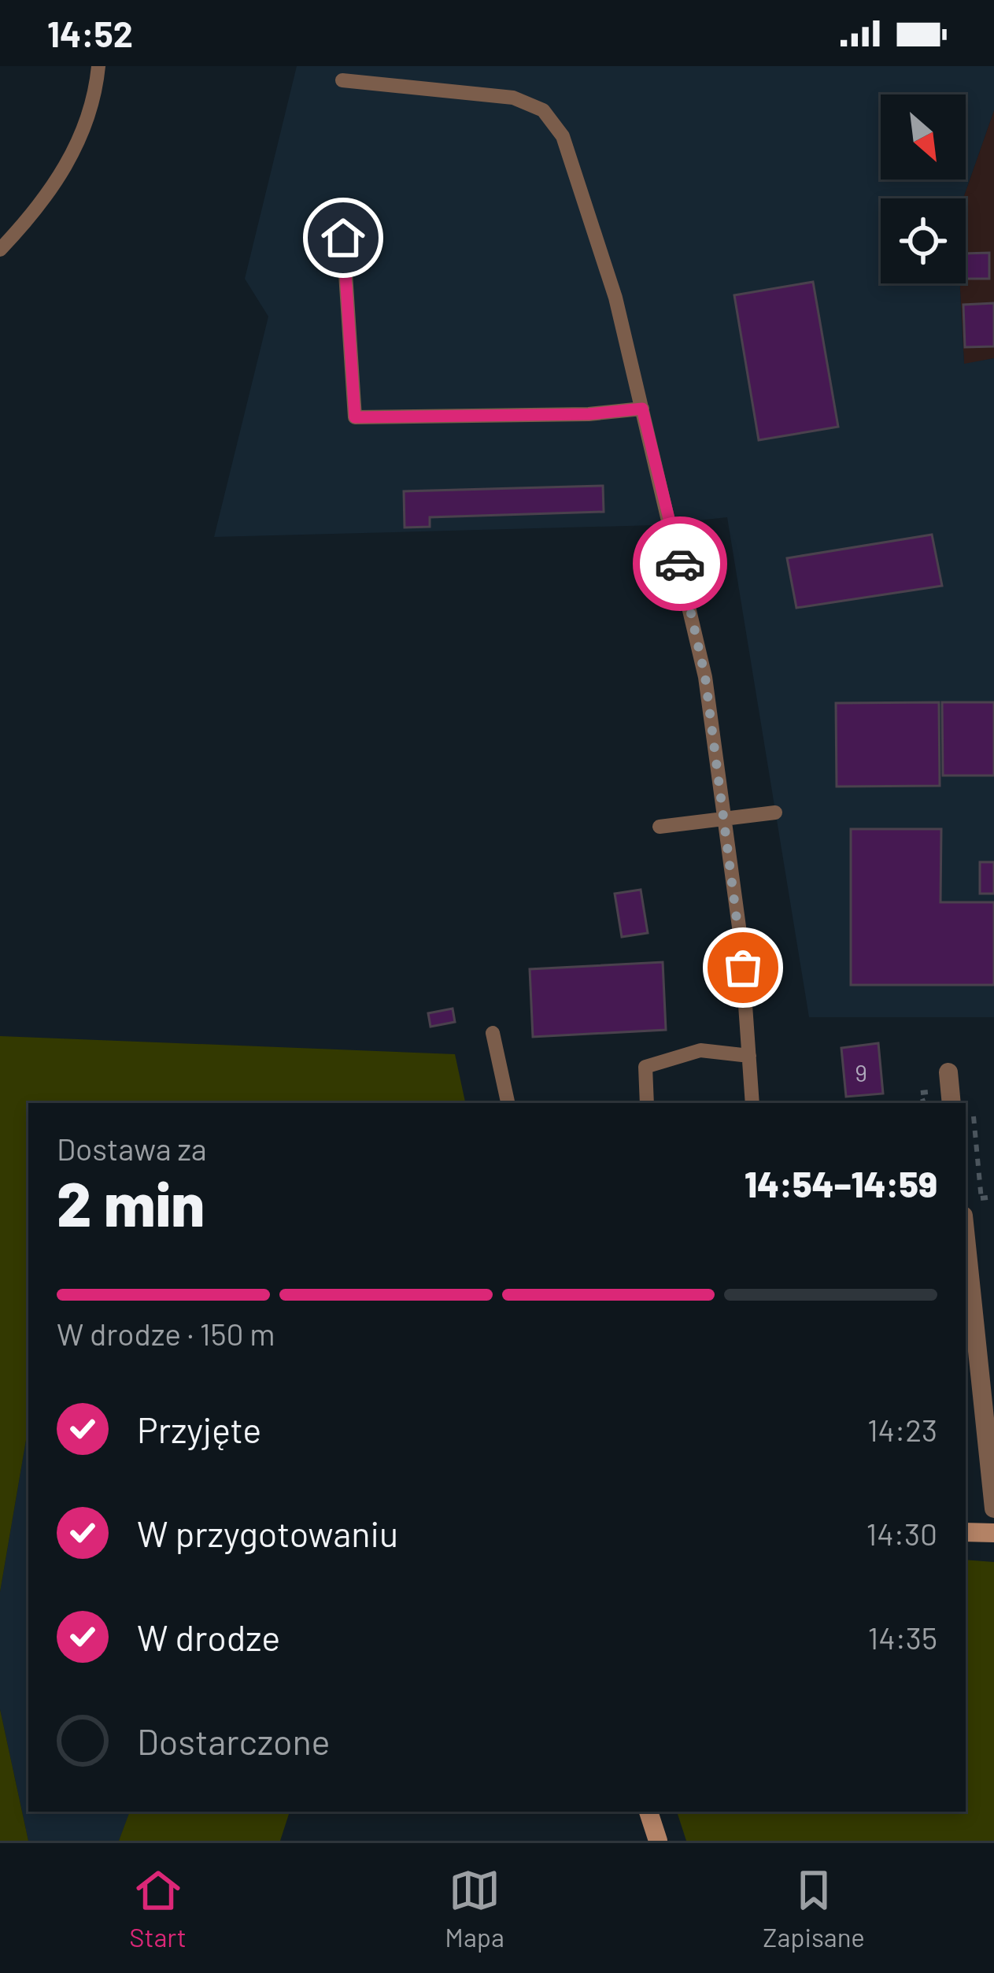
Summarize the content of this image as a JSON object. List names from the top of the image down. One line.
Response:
{"house_numbers":["9"],"north":"bottom right","page":{"status":"14:52","heading":["2 min","Dostawa za","14:54–14:59"],"bar":"W drodze · 150 m","list":[["Przyjęte","14:23"],["W przygotowaniu","14:30"],["W drodze","14:35"],"Dostarczone"],"tabs":["Start","Mapa","Zapisane"]}}
